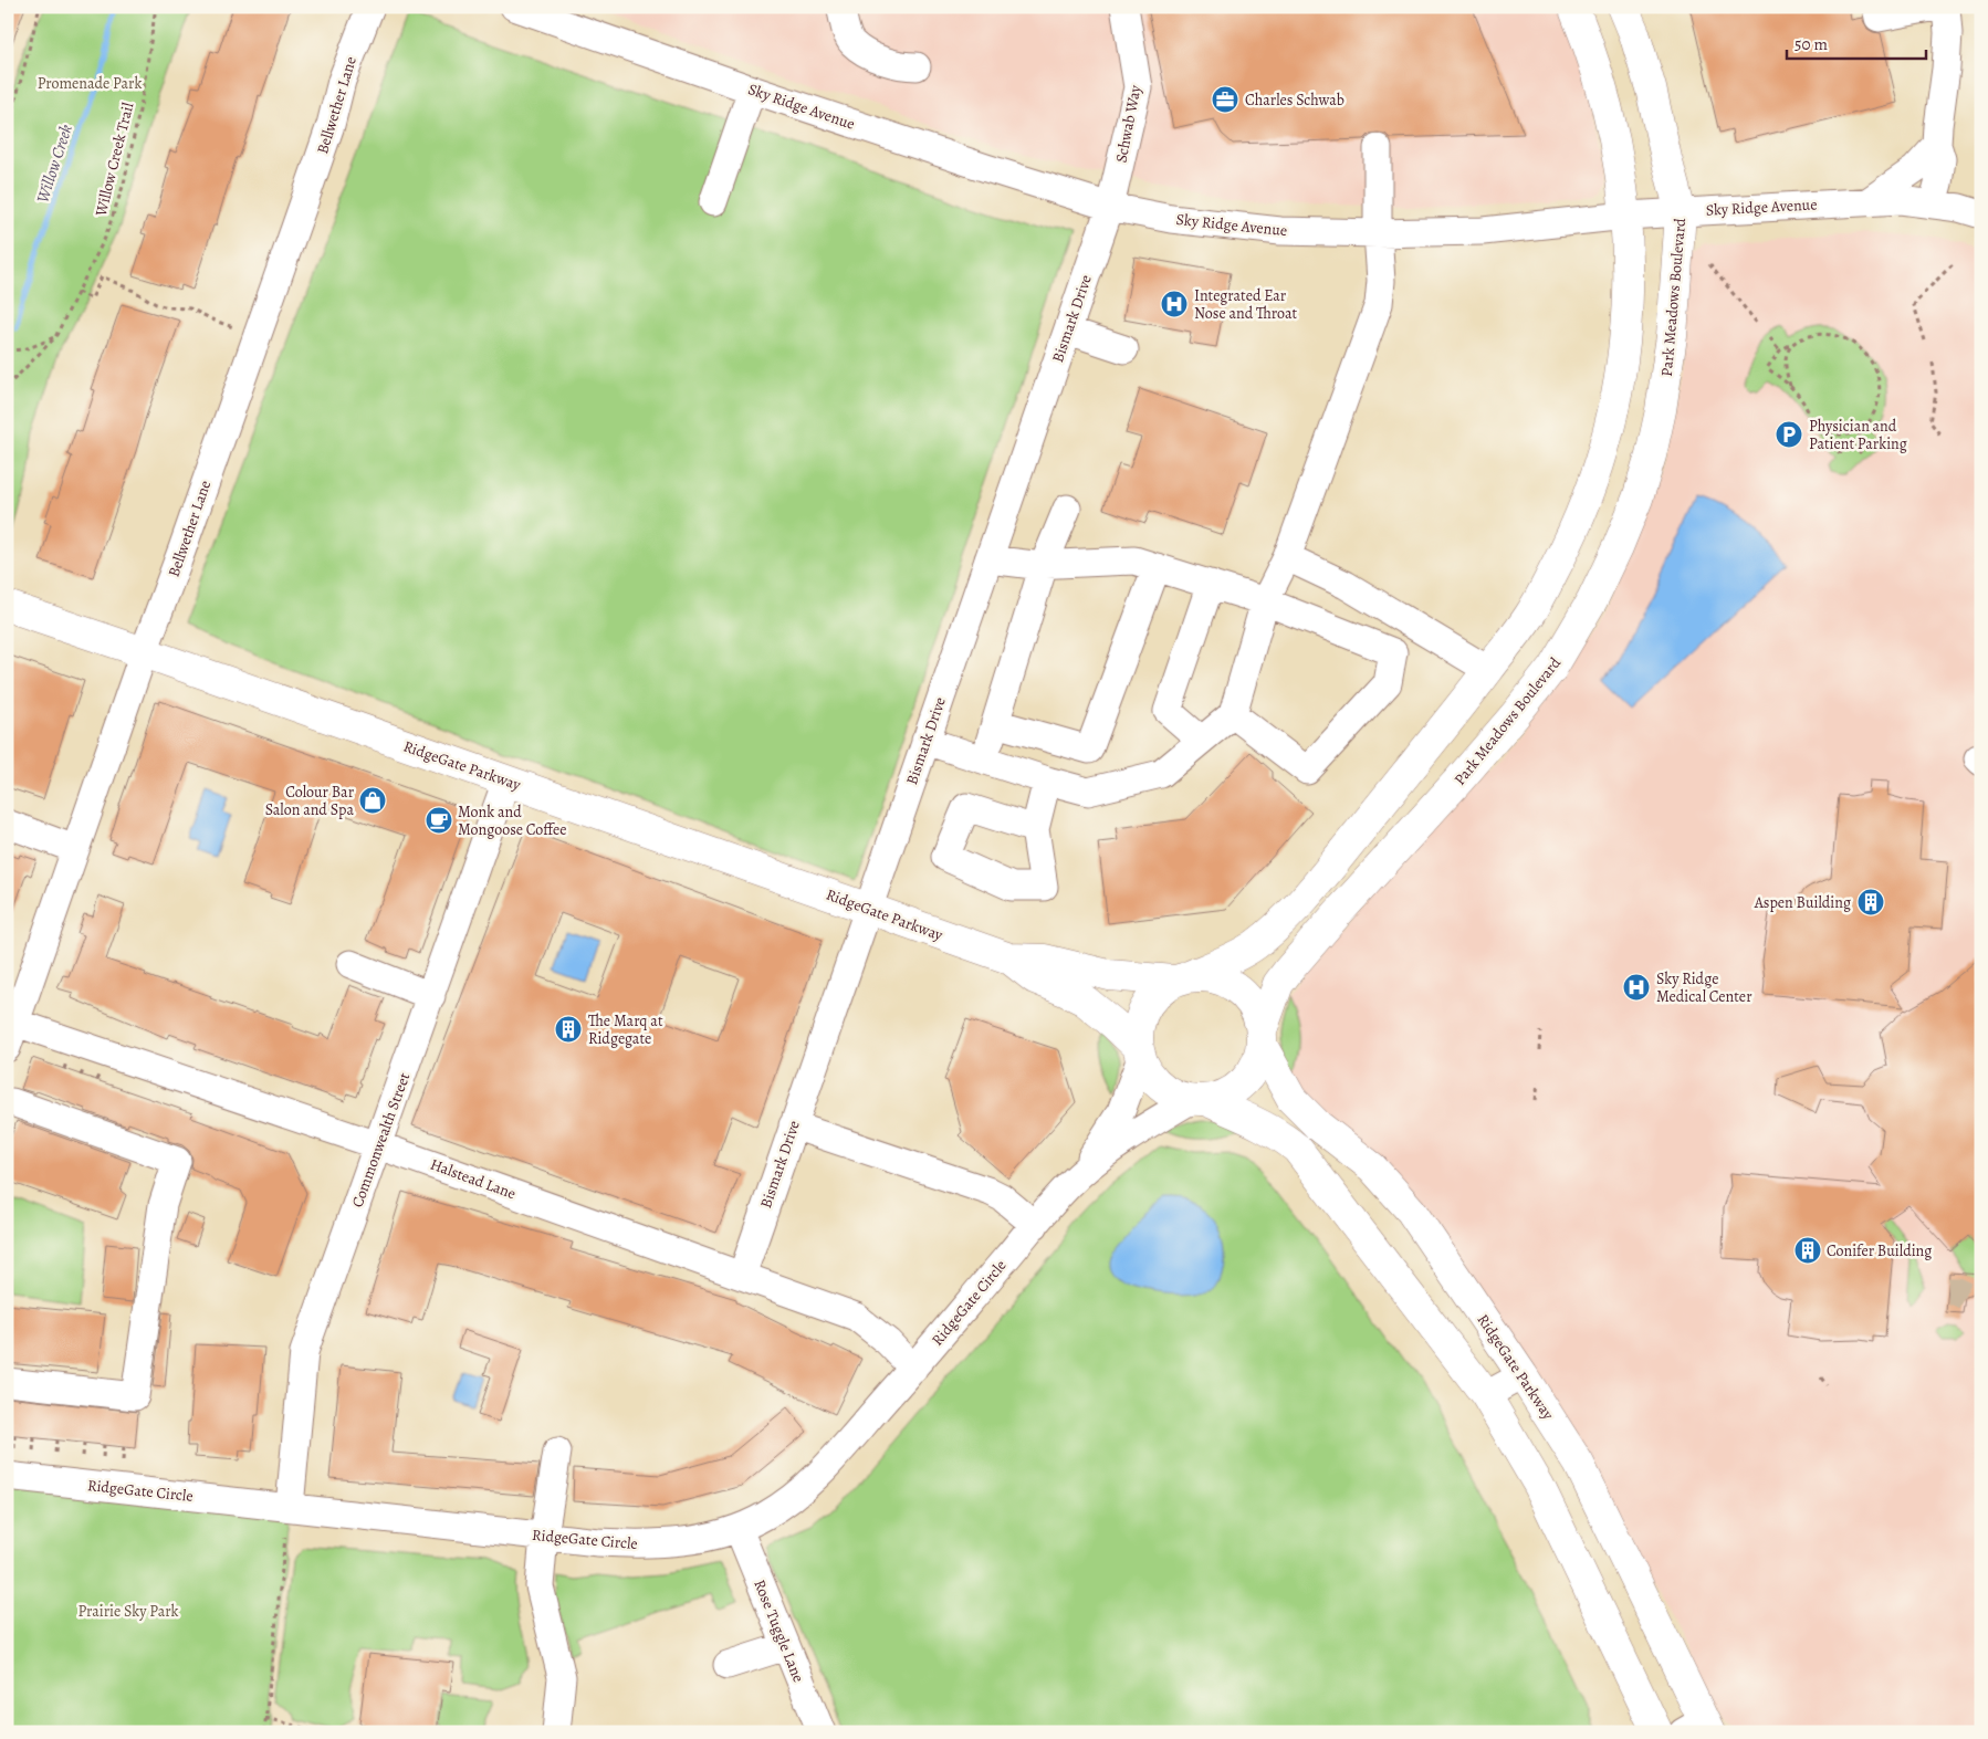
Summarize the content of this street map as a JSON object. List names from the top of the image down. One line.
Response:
{"streets":{"main road":["Park Meadows Boulevard","RidgeGate Parkway"],"street":["Bellwether Lane","Sky Ridge Avenue","Schwab Way","Bismark Drive","Commonwealth Street","Halstead Lane","RidgeGate Circle","Rose Tuggle Lane"],"path":["Willow Creek Trail"]},"crossings":[["Bellwether Lane","RidgeGate Parkway"],["Bellwether Lane","Halstead Lane"],["Sky Ridge Avenue","Schwab Way"],["Sky Ridge Avenue","Park Meadows Boulevard"],["Sky Ridge Avenue","Bismark Drive"],["Schwab Way","Bismark Drive"],["Park Meadows Boulevard","RidgeGate Parkway"],["Park Meadows Boulevard","RidgeGate Circle"],["Bismark Drive","RidgeGate Parkway"],["Bismark Drive","Halstead Lane"],["RidgeGate Parkway","Commonwealth Street"],["RidgeGate Parkway","RidgeGate Circle"],["Commonwealth Street","Halstead Lane"],["Commonwealth Street","RidgeGate Circle"],["Halstead Lane","RidgeGate Circle"],["RidgeGate Circle","Rose Tuggle Lane"]],"water":["Willow Creek"],"parks":["Promenade Park","Prairie Sky Park"],"places":{"office":["Charles Schwab"],"hospital":["Integrated Ear Nose and Throat","Sky Ridge Medical Center"],"parking":["Physician and Patient Parking"],"shop":["Colour Bar Salon and Spa"],"cafe":["Monk and Mongoose Coffee"],"building":["Aspen Building","The Marq at Ridgegate","Conifer Building"]},"scale_bar":"50 m"}
